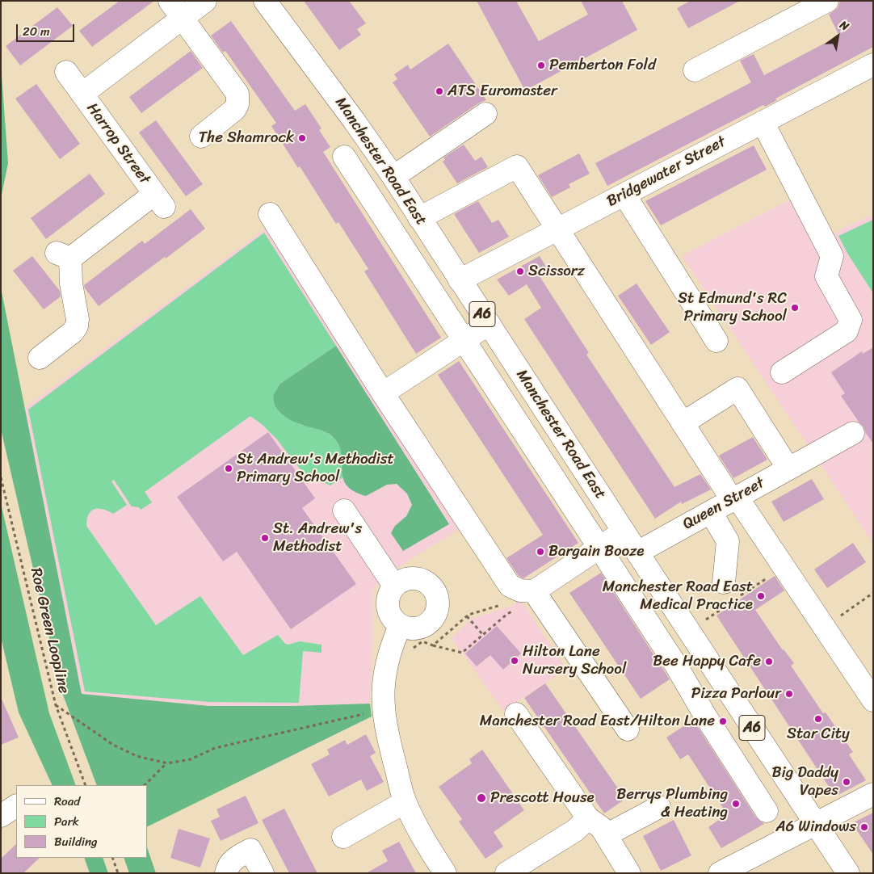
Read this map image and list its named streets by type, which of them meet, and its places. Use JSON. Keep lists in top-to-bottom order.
{
  "streets": {
    "street": [
      "Harrop Street",
      "Manchester Road East",
      "Bridgewater Street",
      "A6",
      "Queen Street"
    ],
    "path": ["Roe Green Loopline"]
  },
  "crossings": [
    ["Manchester Road East", "Bridgewater Street"],
    ["Manchester Road East", "Queen Street"]
  ],
  "places": [
    "Pemberton Fold",
    "ATS Euromaster",
    "The Shamrock",
    "Scissorz",
    "St Edmund's RC Primary School",
    "St Andrew's Methodist Primary School",
    "St. Andrew's Methodist",
    "Bargain Booze",
    "Manchester Road East Medical Practice",
    "Hilton Lane Nursery School",
    "Bee Happy Cafe",
    "Pizza Parlour",
    "Star City",
    "Manchester Road East/Hilton Lane",
    "Big Daddy Vapes",
    "Prescott House",
    "Berrys Plumbing & Heating",
    "A6 Windows"
  ],
  "legend": ["Road", "Park", "Building"],
  "scale_bar": "20 m",
  "north": "top right"
}
